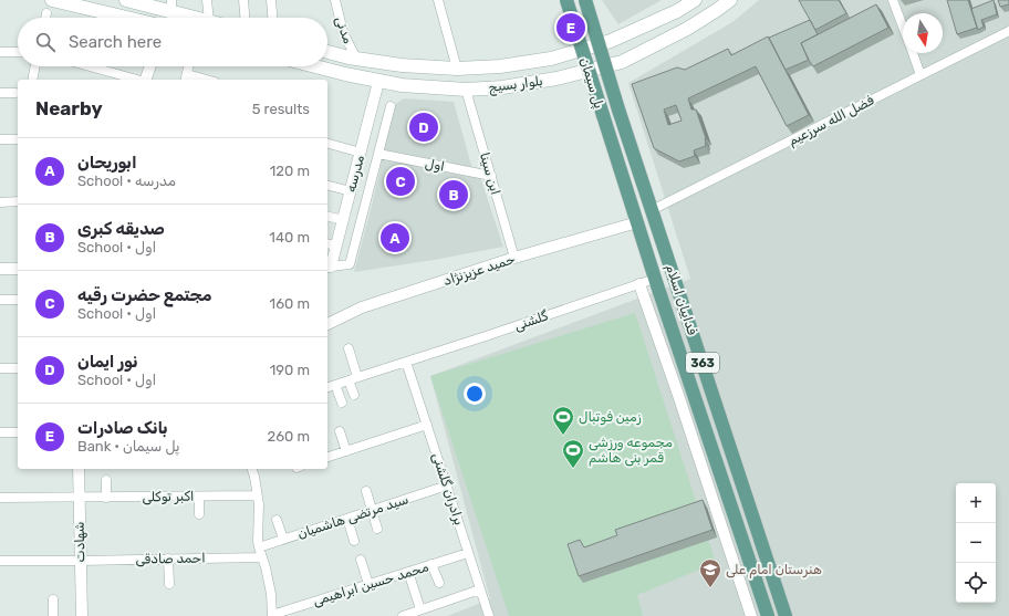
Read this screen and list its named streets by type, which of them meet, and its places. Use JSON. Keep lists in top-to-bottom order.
{
  "streets": {
    "main road": [
      "پل سیمان",
      "بلوار بسیج",
      "فداییان اسلام",
      "363"
    ],
    "street": [
      "مدنی",
      "فضل الله سرزعیم",
      "اول",
      "مدرسه",
      "ابن سینا",
      "حمید عزیزنژاد",
      "گلشنی",
      "برادران گلشنی",
      "اکبر توکلی",
      "سید مرتضی هاشمیان",
      "شهادت",
      "احمد صادقی",
      "محمد حسین ابراهیمی"
    ]
  },
  "crossings": [
    ["مدنی", "بلوار بسیج"],
    ["پل سیمان", "فداییان اسلام"],
    ["بلوار بسیج", "مدرسه"],
    ["بلوار بسیج", "ابن سینا"],
    ["فضل الله سرزعیم", "فداییان اسلام"],
    ["اول", "ابن سینا"],
    ["ابن سینا", "حمید عزیزنژاد"],
    ["حمید عزیزنژاد", "فداییان اسلام"],
    ["فداییان اسلام", "گلشنی"],
    ["گلشنی", "برادران گلشنی"],
    ["برادران گلشنی", "سید مرتضی هاشمیان"],
    ["برادران گلشنی", "محمد حسین ابراهیمی"],
    ["اکبر توکلی", "شهادت"],
    ["شهادت", "احمد صادقی"]
  ],
  "places": {
    "sports": ["زمین فوتبال", "مجموعه ورزشی قمر بنی هاشم"],
    "school or university": ["هنرستان امام علی"]
  },
  "north": "bottom",
  "page": {
    "pins": [
      "E",
      "D",
      "C",
      "B",
      "A"
    ],
    "search": "Search here",
    "heading": ["Nearby", "5 results"],
    "list": [
      {
        "mark": "A",
        "name": "ابوریحان",
        "note": "School · مدرسه",
        "value": "120 m"
      },
      {
        "mark": "B",
        "name": "صدیقه کبری",
        "note": "School · اول",
        "value": "140 m"
      },
      {
        "mark": "C",
        "name": "مجتمع حضرت رقیه",
        "note": "School · اول",
        "value": "160 m"
      },
      {
        "mark": "D",
        "name": "نور ایمان",
        "note": "School · اول",
        "value": "190 m"
      },
      {
        "mark": "E",
        "name": "بانک صادرات",
        "note": "Bank · پل سیمان",
        "value": "260 m"
      }
    ],
    "map_buttons": ["+", "−"]
  }
}
